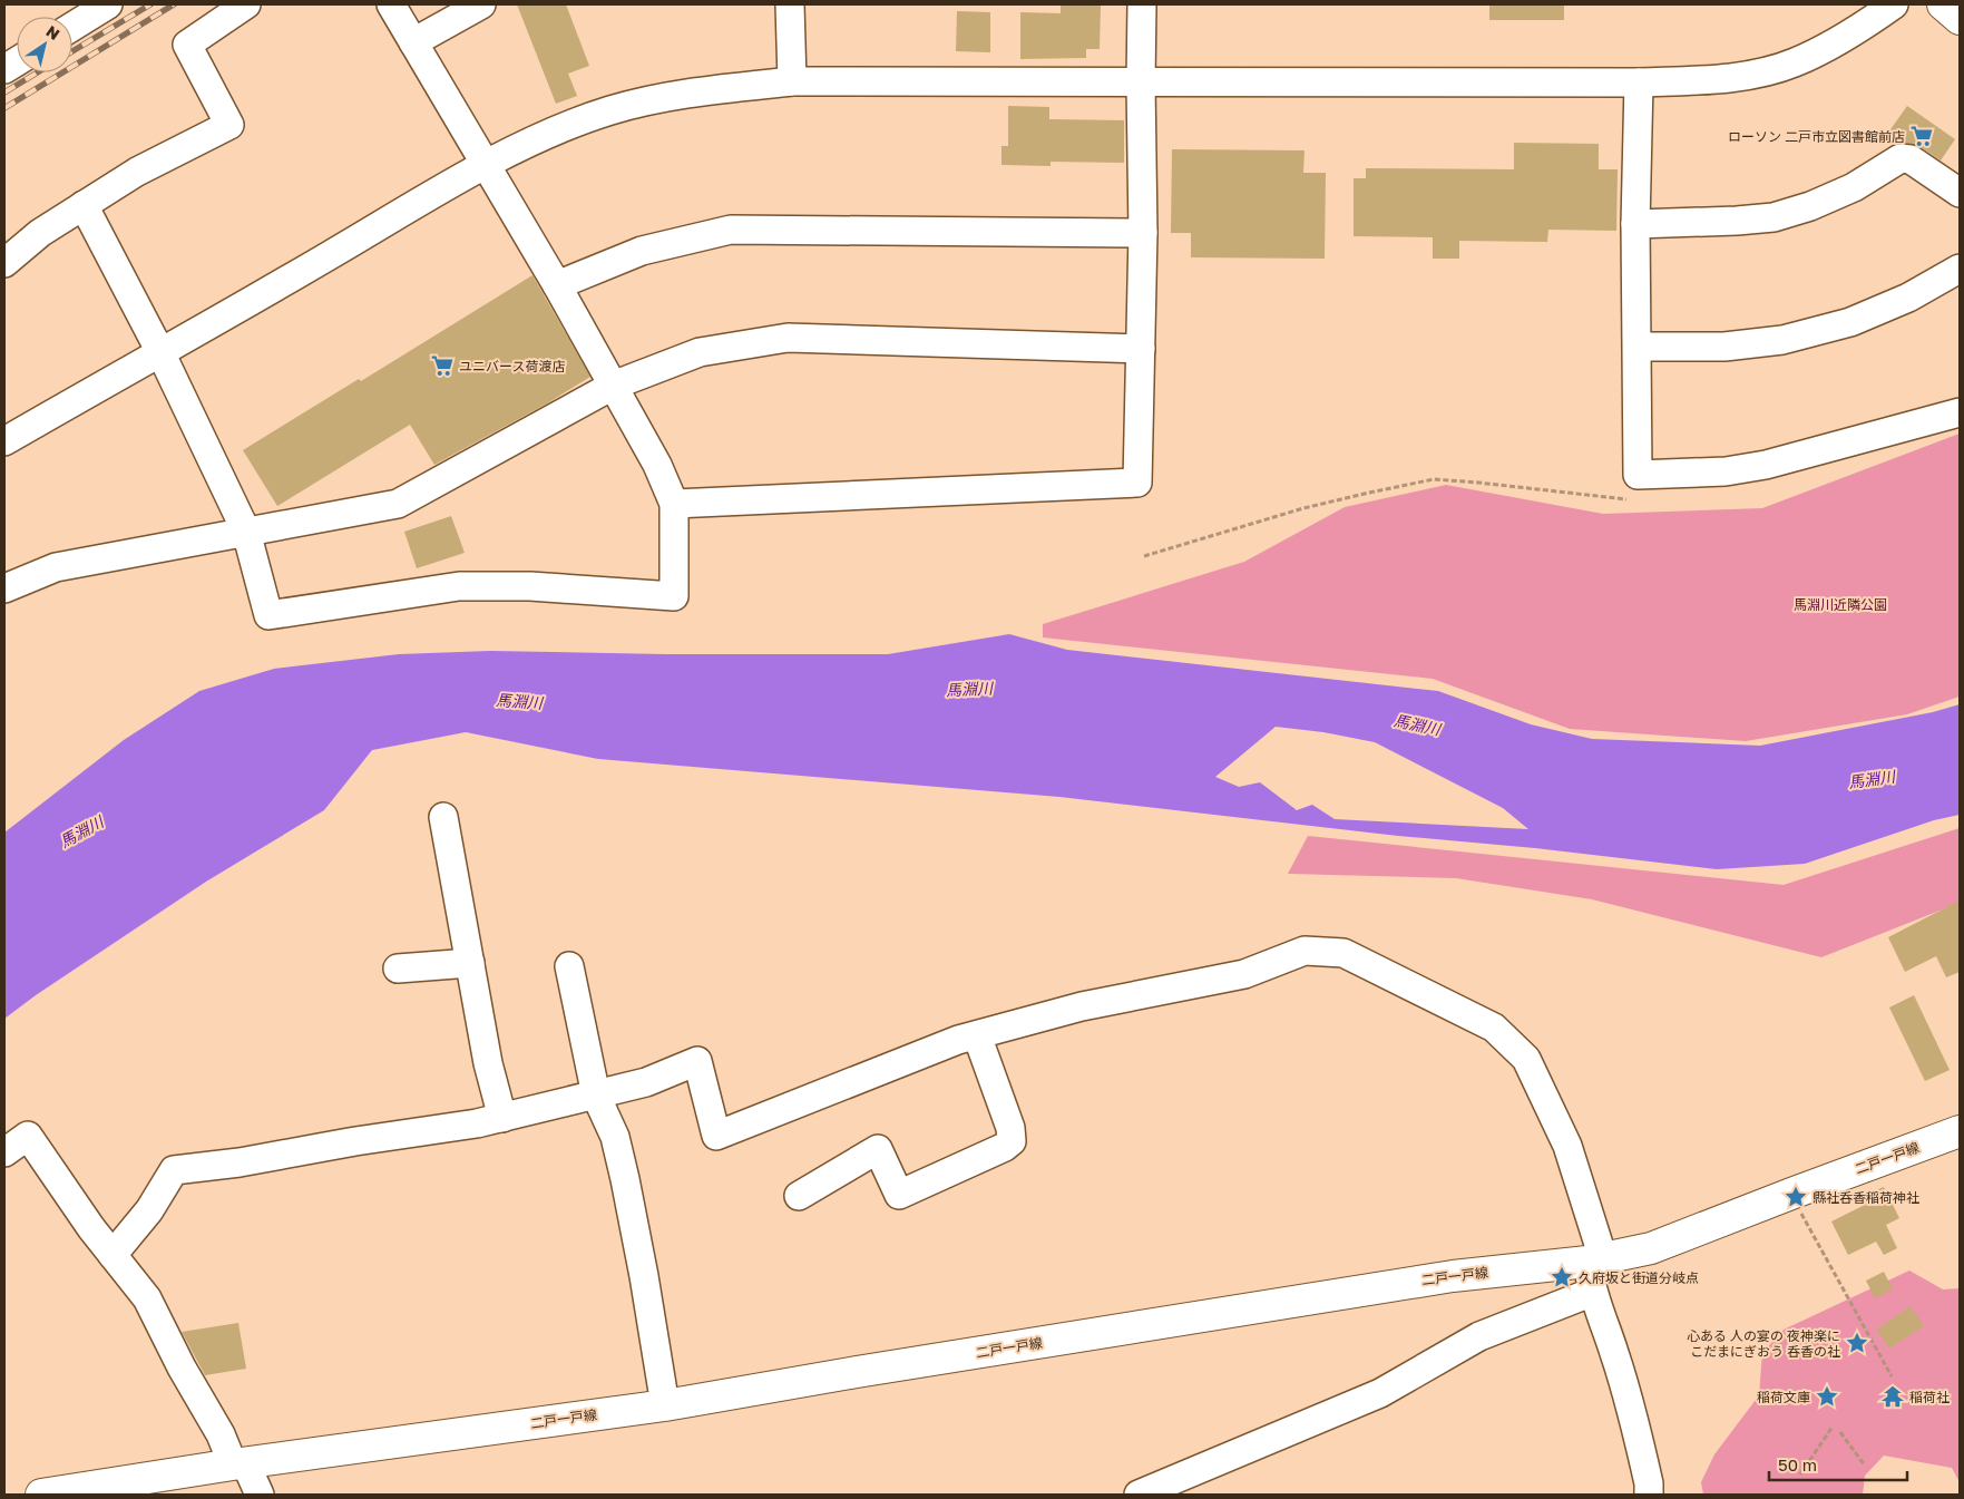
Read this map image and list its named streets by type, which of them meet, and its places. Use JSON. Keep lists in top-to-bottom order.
{
  "streets": {
    "main road": ["二戸一戸線"]
  },
  "water": ["馬淵川"],
  "parks": ["馬淵川近隣公園"],
  "places": {
    "supermarket": ["ローソン 二戸市立図書館前店", "ユニバース荷渡店"],
    "place": [
      "縣社呑香稲荷神社",
      "久府坂と街道分岐点",
      "心ある 人の宴の 夜神楽に こだまにぎおう 呑香の社",
      "稲荷文庫"
    ],
    "temple": ["稲荷社"]
  },
  "scale_bar": "50 m",
  "north": "top right"
}
